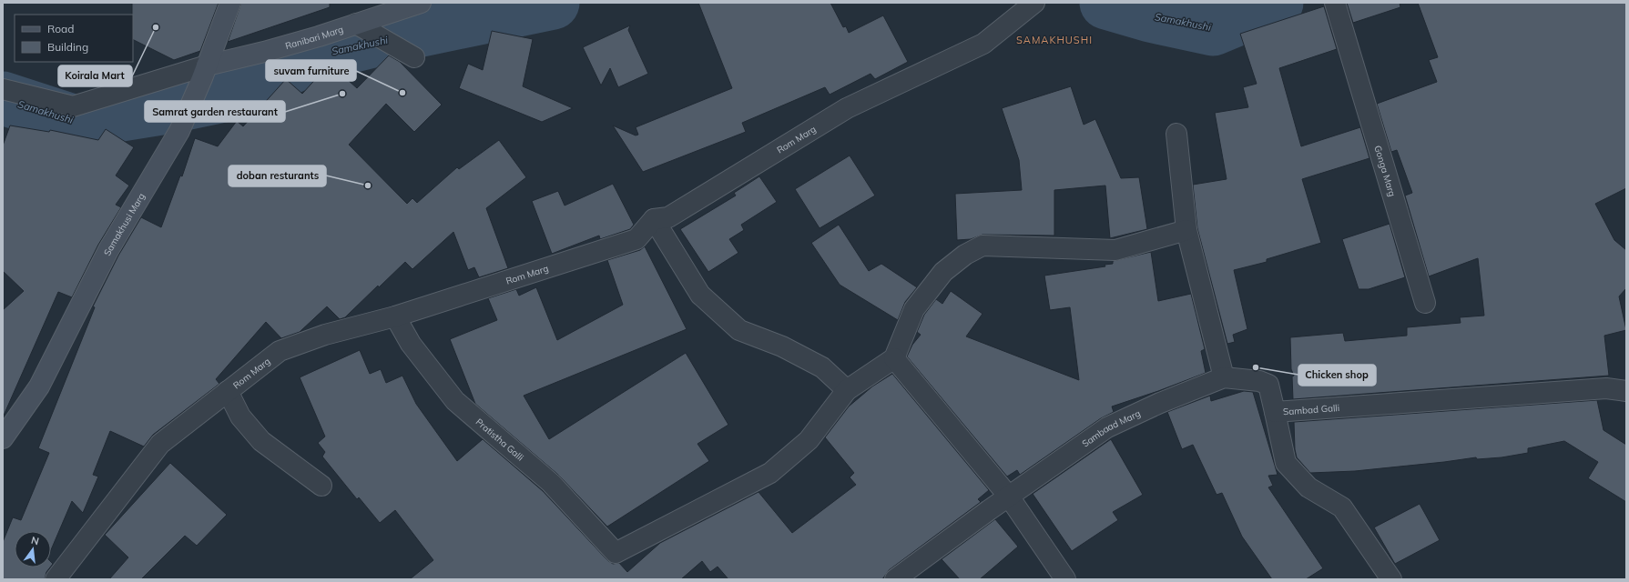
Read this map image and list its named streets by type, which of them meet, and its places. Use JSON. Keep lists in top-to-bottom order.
{
  "streets": {
    "main road": ["Ranibari Marg", "Samakhusi Marg"],
    "street": [
      "Rom Marg",
      "Gonga Marg",
      "Sambad Galli",
      "Sambaad Marg",
      "Pratistha Galli"
    ]
  },
  "crossings": [
    ["Ranibari Marg", "Samakhusi Marg"],
    ["Rom Marg", "Pratistha Galli"],
    ["Sambad Galli", "Sambaad Marg"]
  ],
  "districts": ["SAMAKHUSHI"],
  "water": ["Samakhushi"],
  "places": [
    "Koirala Mart",
    "suvam furniture",
    "Samrat garden restaurant",
    "doban resturants",
    "Chicken shop"
  ],
  "legend": ["Road", "Building"],
  "north": "top"
}
